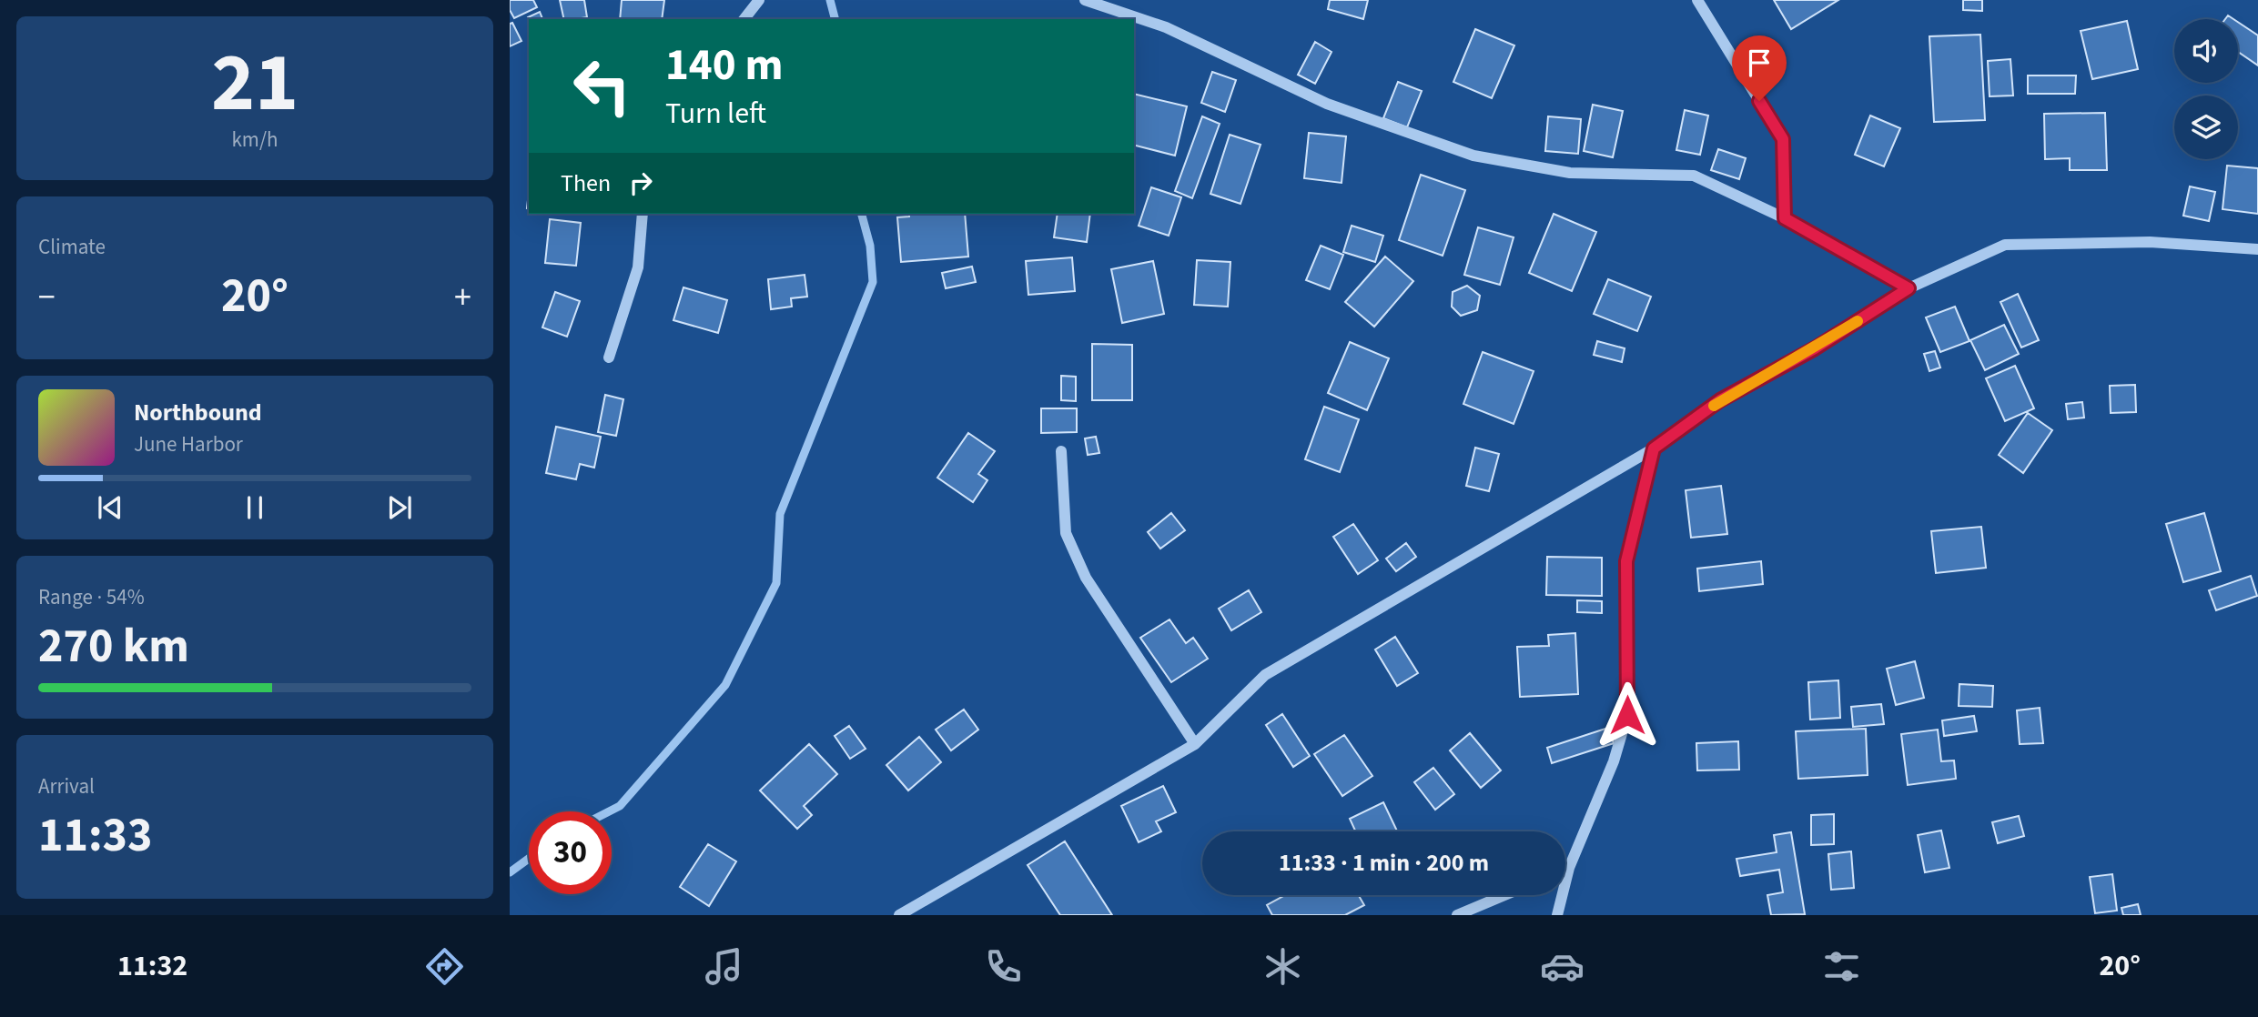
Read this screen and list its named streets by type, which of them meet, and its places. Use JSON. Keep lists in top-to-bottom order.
{
  "page": {
    "tile": [
      ["21", "km/h"],
      "Climate",
      ["Range · 54%", "270 km"],
      ["Arrival", "11:33"]
    ],
    "turn": ["140 m", "Turn left"],
    "then": "Then",
    "heat": ["−", "20°", "+"],
    "song": ["Northbound", "June Harbor"],
    "limit": "30",
    "trip": "11:33 · 1 min · 200 m",
    "tabs": ["11:32", "20°"]
  }
}
